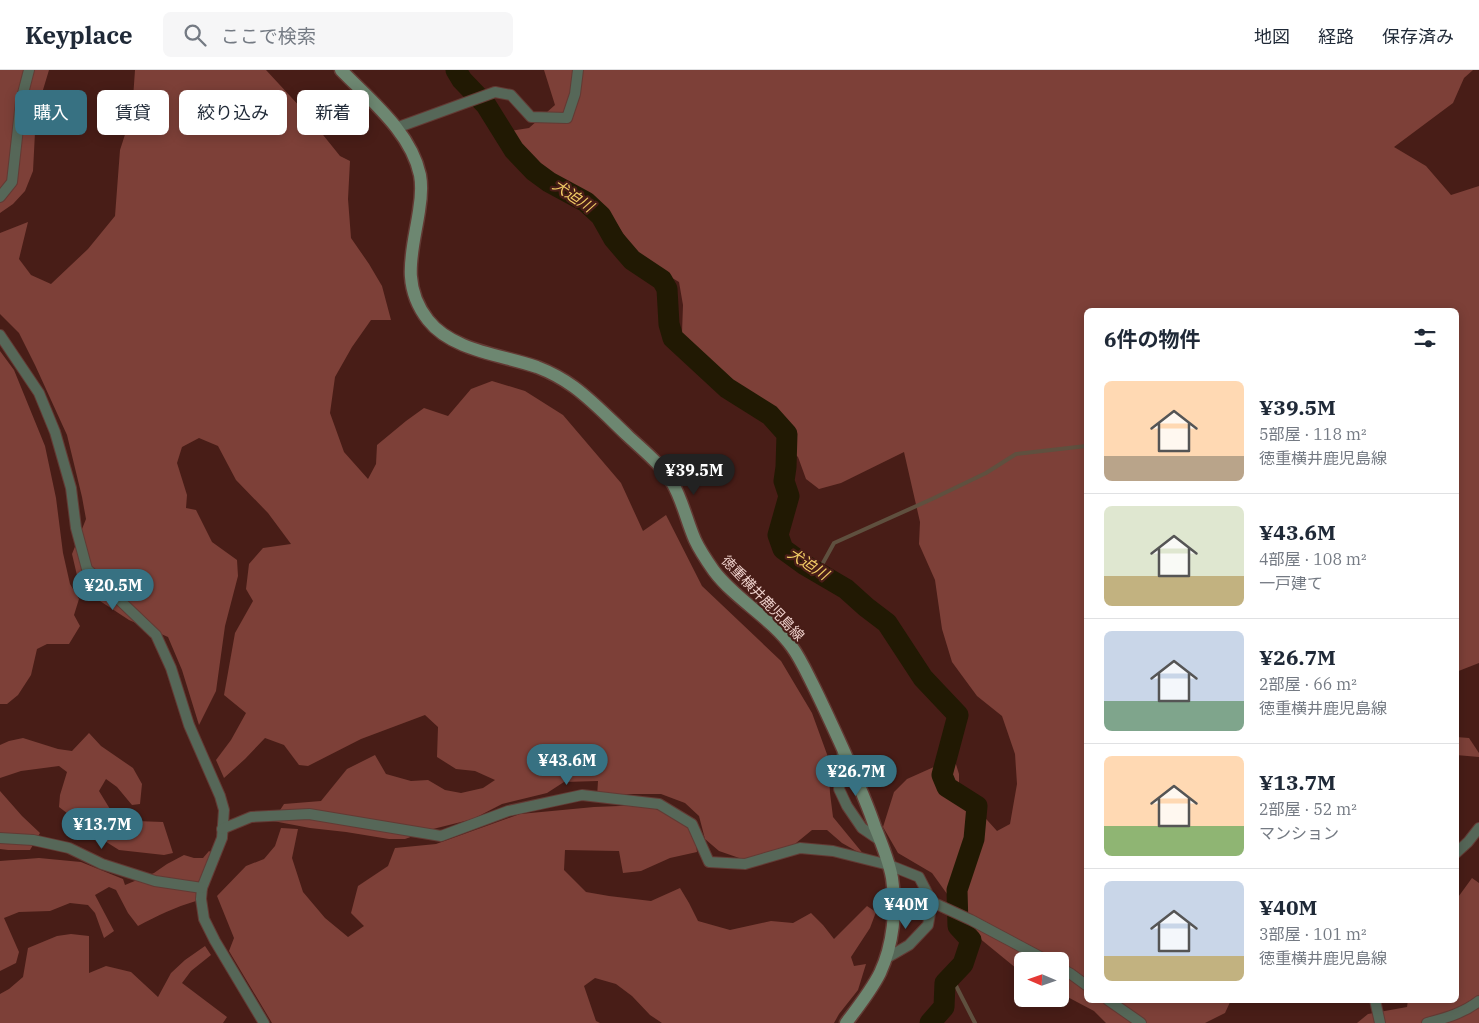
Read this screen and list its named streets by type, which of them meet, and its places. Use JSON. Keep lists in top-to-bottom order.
{
  "streets": {
    "main road": ["徳重横井鹿児島線"]
  },
  "water": ["犬迫川"],
  "north": "left",
  "page": {
    "header": "Keyplace",
    "search": "ここで検索",
    "nav": ["地図", "経路", "保存済み"],
    "chip": [
      "購入",
      "賃貸",
      "絞り込み",
      "新着"
    ],
    "heading": "6件の物件",
    "list": [
      {
        "name": "¥39.5M",
        "note": "5部屋 · 118 m² · 徳重横井鹿児島線"
      },
      {
        "name": "¥43.6M",
        "note": "4部屋 · 108 m² · 一戸建て"
      },
      {
        "name": "¥26.7M",
        "note": "2部屋 · 66 m² · 徳重横井鹿児島線"
      },
      {
        "name": "¥13.7M",
        "note": "2部屋 · 52 m² · マンション"
      },
      {
        "name": "¥40M",
        "note": "3部屋 · 101 m² · 徳重横井鹿児島線"
      }
    ],
    "price": [
      "¥39.5M",
      "¥20.5M",
      "¥43.6M",
      "¥26.7M",
      "¥13.7M",
      "¥40M"
    ]
  }
}
